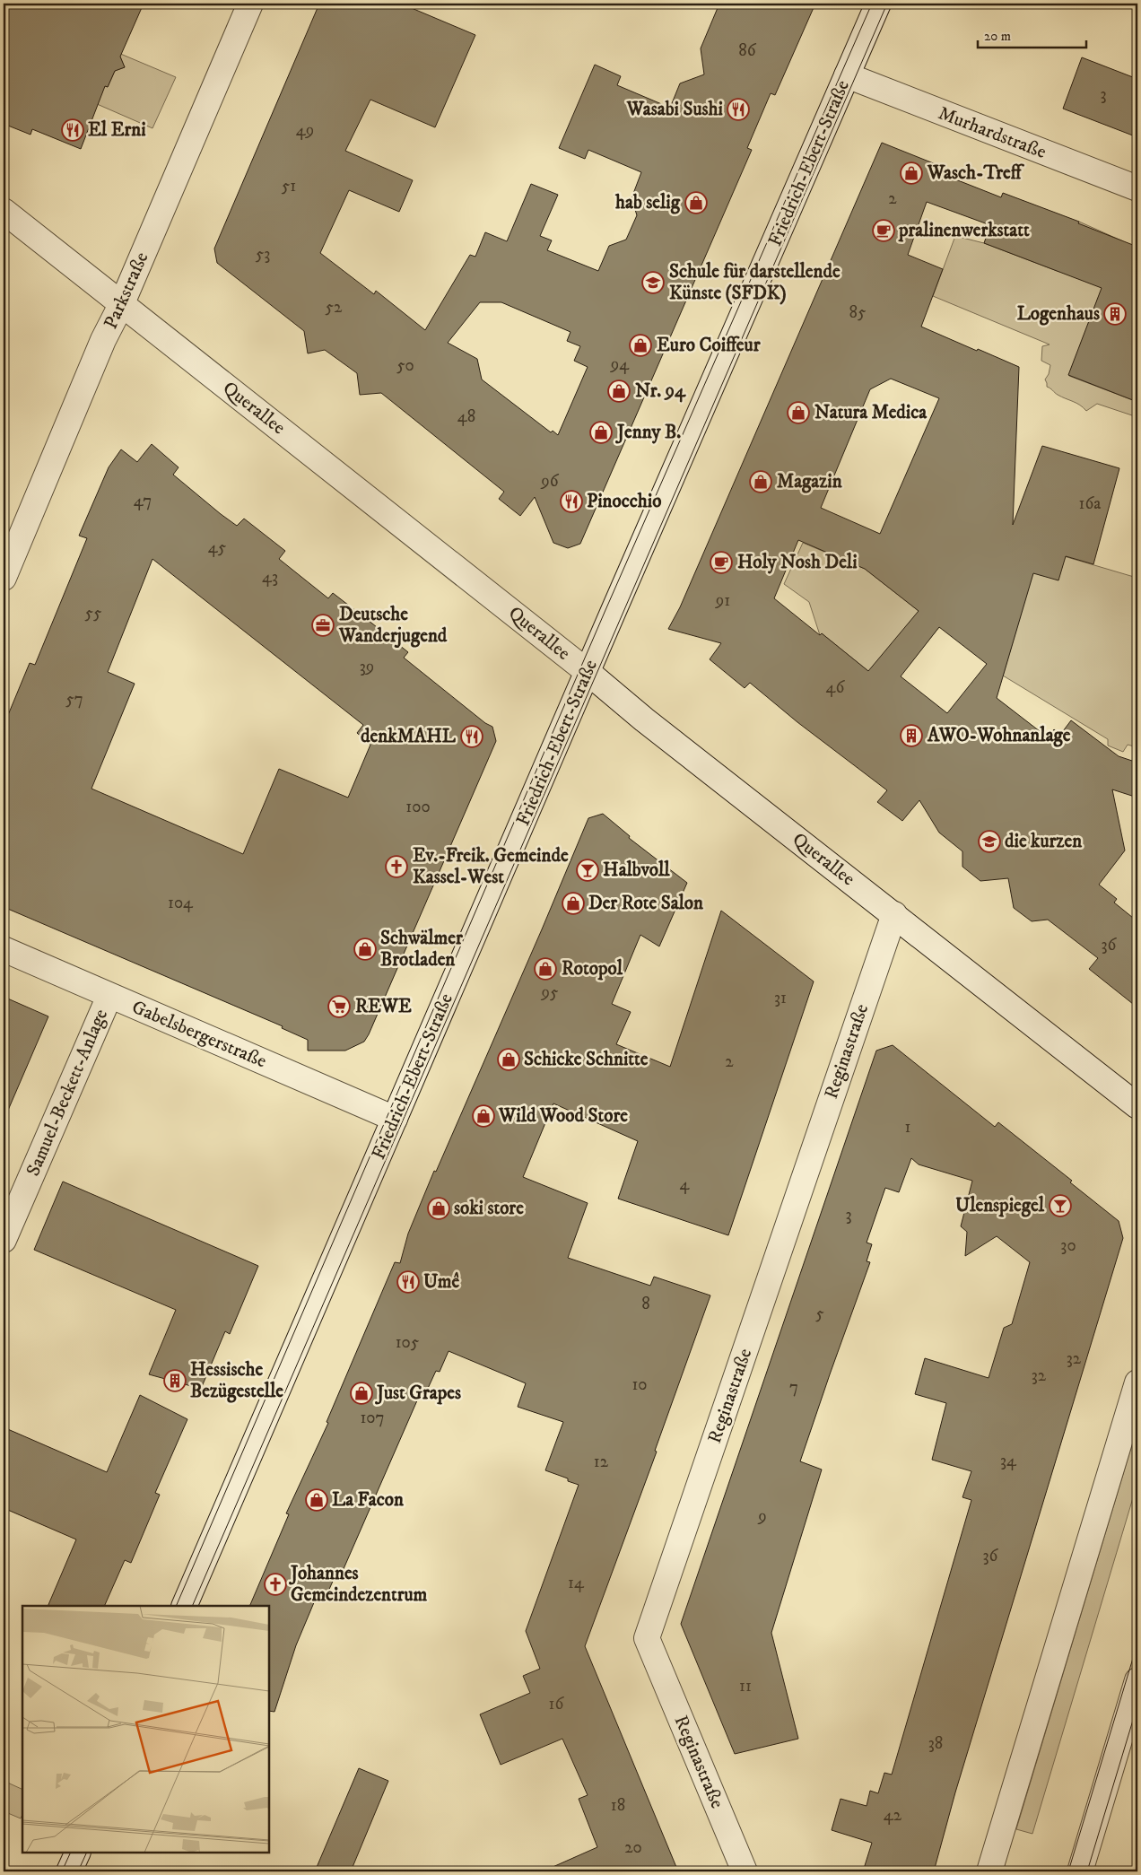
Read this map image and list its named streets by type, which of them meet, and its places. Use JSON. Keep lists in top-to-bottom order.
{
  "streets": {
    "street": [
      "Murhardstraße",
      "Friedrich-Ebert-Straße",
      "Parkstraße",
      "Querallee",
      "Gabelsbergerstraße",
      "Reginastraße",
      "Samuel-Beckett-Anlage"
    ]
  },
  "crossings": [
    ["Murhardstraße", "Friedrich-Ebert-Straße"],
    ["Friedrich-Ebert-Straße", "Querallee"],
    ["Friedrich-Ebert-Straße", "Gabelsbergerstraße"],
    ["Parkstraße", "Querallee"],
    ["Querallee", "Reginastraße"],
    ["Gabelsbergerstraße", "Samuel-Beckett-Anlage"]
  ],
  "places": {
    "restaurant": [
      "Wasabi Sushi",
      "El Erni",
      "Pinocchio",
      "denkMAHL",
      "Umê"
    ],
    "shop": [
      "Wasch-Treff",
      "hab selig",
      "Euro Coiffeur",
      "Nr. 94",
      "Natura Medica",
      "Jenny B.",
      "Magazin",
      "Der Rote Salon",
      "Schwälmer Brotladen",
      "Rotopol",
      "Schicke Schnitte",
      "Wild Wood Store",
      "soki store",
      "Just Grapes",
      "La Facon"
    ],
    "cafe": ["pralinenwerkstatt", "Holy Nosh Deli"],
    "school or university": ["Schule für darstellende Künste (SFDK)", "die kurzen"],
    "building": ["Logenhaus", "AWO-Wohnanlage", "Hessische Bezügestelle"],
    "office": ["Deutsche Wanderjugend"],
    "church": ["Ev.-Freik. Gemeinde Kassel-West", "Johannes Gemeindezentrum"],
    "bar": ["Halbvoll", "Ulenspiegel"],
    "supermarket": ["REWE"]
  },
  "house_numbers": [
    "86",
    "3",
    "49",
    "51",
    "2",
    "53",
    "52",
    "85",
    "94",
    "50",
    "48",
    "96",
    "47",
    "16a",
    "45",
    "43",
    "91",
    "55",
    "39",
    "46",
    "57",
    "100",
    "104",
    "36",
    "95",
    "31",
    "2",
    "1",
    "4",
    "3",
    "30",
    "8",
    "5",
    "105",
    "32",
    "32",
    "10",
    "7",
    "107",
    "34",
    "12",
    "9",
    "36",
    "14",
    "11",
    "16",
    "38",
    "18",
    "42",
    "20"
  ],
  "scale_bar": "20 m"
}
